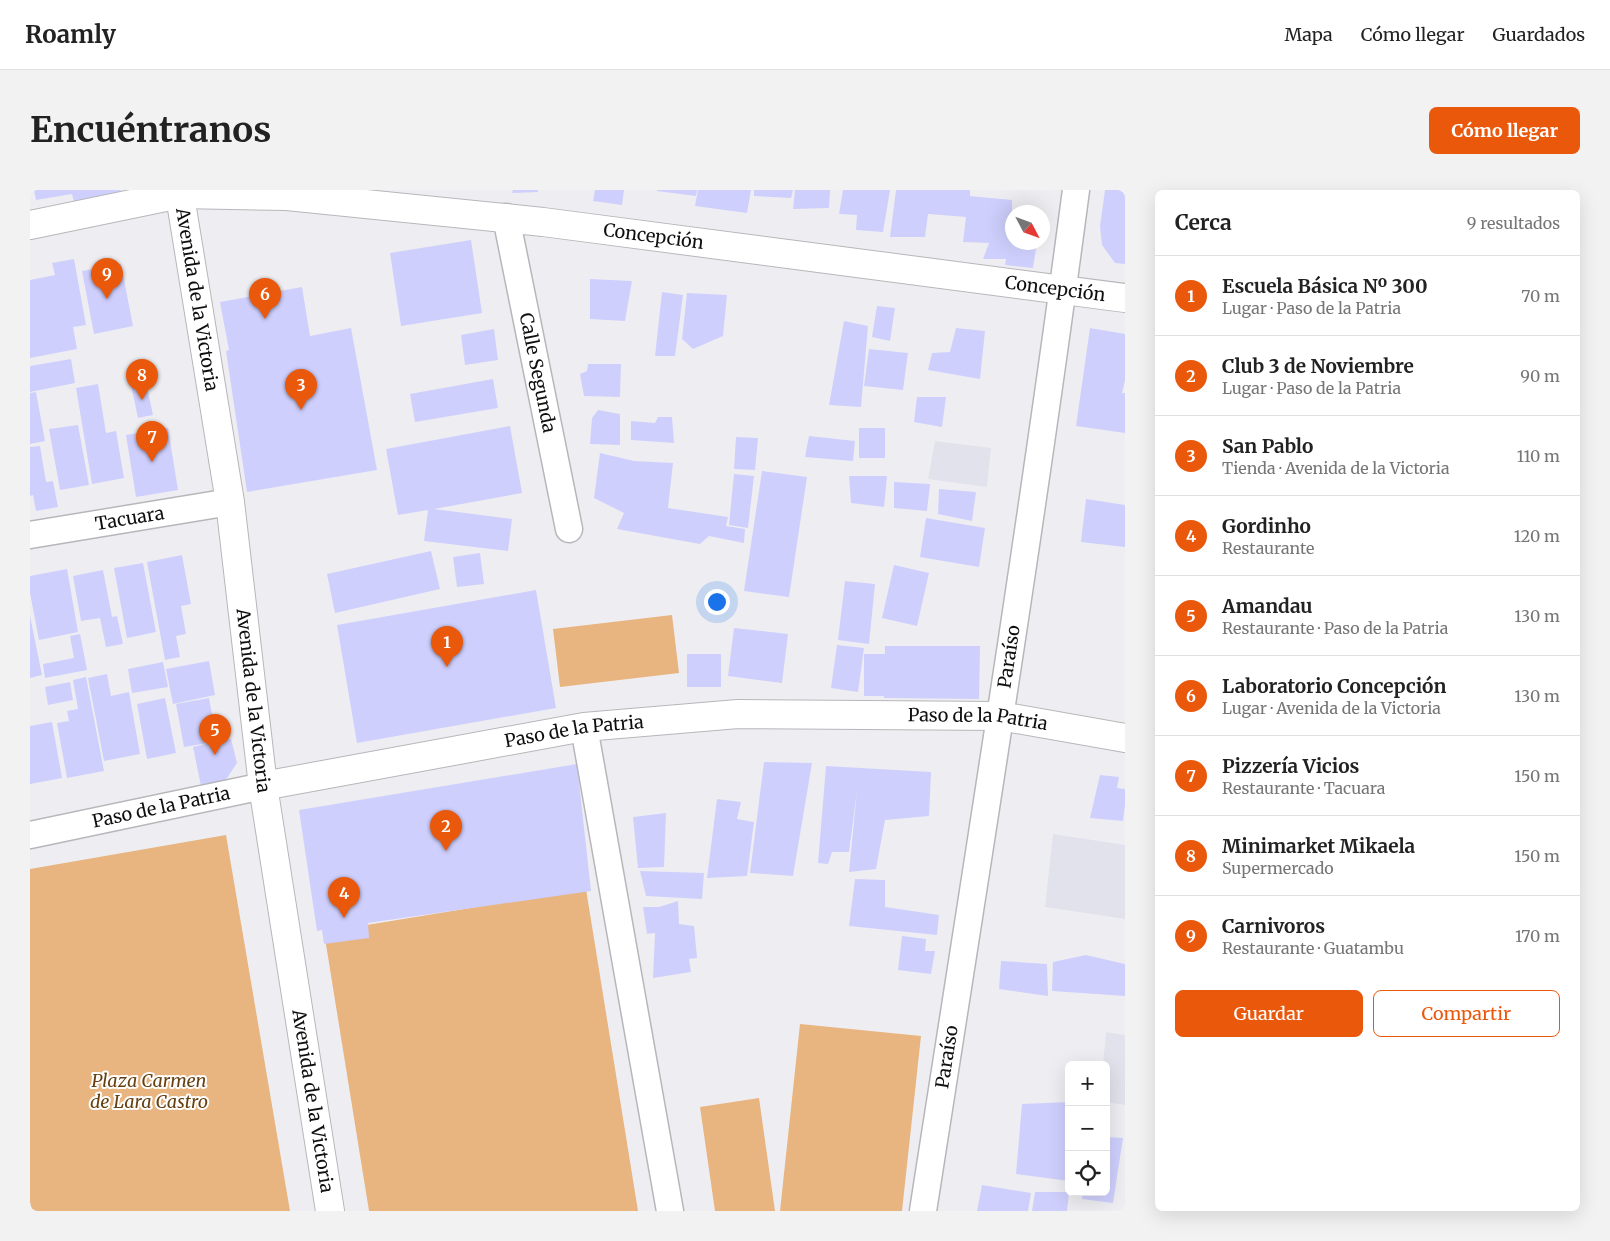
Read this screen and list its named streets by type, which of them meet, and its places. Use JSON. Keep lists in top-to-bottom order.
{
  "streets": {
    "street": [
      "Concepción",
      "Avenida de la Victoria",
      "Calle Segunda",
      "Tacuara",
      "Paraíso",
      "Paso de la Patria"
    ]
  },
  "crossings": [
    ["Concepción", "Avenida de la Victoria"],
    ["Concepción", "Calle Segunda"],
    ["Concepción", "Paraíso"],
    ["Avenida de la Victoria", "Tacuara"],
    ["Avenida de la Victoria", "Paso de la Patria"],
    ["Paraíso", "Paso de la Patria"]
  ],
  "parks": ["Plaza Carmen de Lara Castro"],
  "north": "bottom right",
  "page": {
    "header": "Roamly",
    "nav": ["Mapa", "Cómo llegar", "Guardados"],
    "buttons": [
      "Cómo llegar",
      ["Guardar", "Compartir"]
    ],
    "title": "Encuéntranos",
    "heading": ["Cerca", "9 resultados"],
    "list": [
      {
        "mark": "1",
        "name": "Escuela Básica Nº 300",
        "note": "Lugar · Paso de la Patria",
        "value": "70 m"
      },
      {
        "mark": "2",
        "name": "Club 3 de Noviembre",
        "note": "Lugar · Paso de la Patria",
        "value": "90 m"
      },
      {
        "mark": "3",
        "name": "San Pablo",
        "note": "Tienda · Avenida de la Victoria",
        "value": "110 m"
      },
      {
        "mark": "4",
        "name": "Gordinho",
        "note": "Restaurante",
        "value": "120 m"
      },
      {
        "mark": "5",
        "name": "Amandau",
        "note": "Restaurante · Paso de la Patria",
        "value": "130 m"
      },
      {
        "mark": "6",
        "name": "Laboratorio Concepción",
        "note": "Lugar · Avenida de la Victoria",
        "value": "130 m"
      },
      {
        "mark": "7",
        "name": "Pizzería Vicios",
        "note": "Restaurante · Tacuara",
        "value": "150 m"
      },
      {
        "mark": "8",
        "name": "Minimarket Mikaela",
        "note": "Supermercado",
        "value": "150 m"
      },
      {
        "mark": "9",
        "name": "Carnivoros",
        "note": "Restaurante · Guatambu",
        "value": "170 m"
      }
    ],
    "pins": [
      "9",
      "6",
      "8",
      "3",
      "7",
      "1",
      "5",
      "2",
      "4"
    ],
    "map_buttons": ["+", "−"]
  }
}
